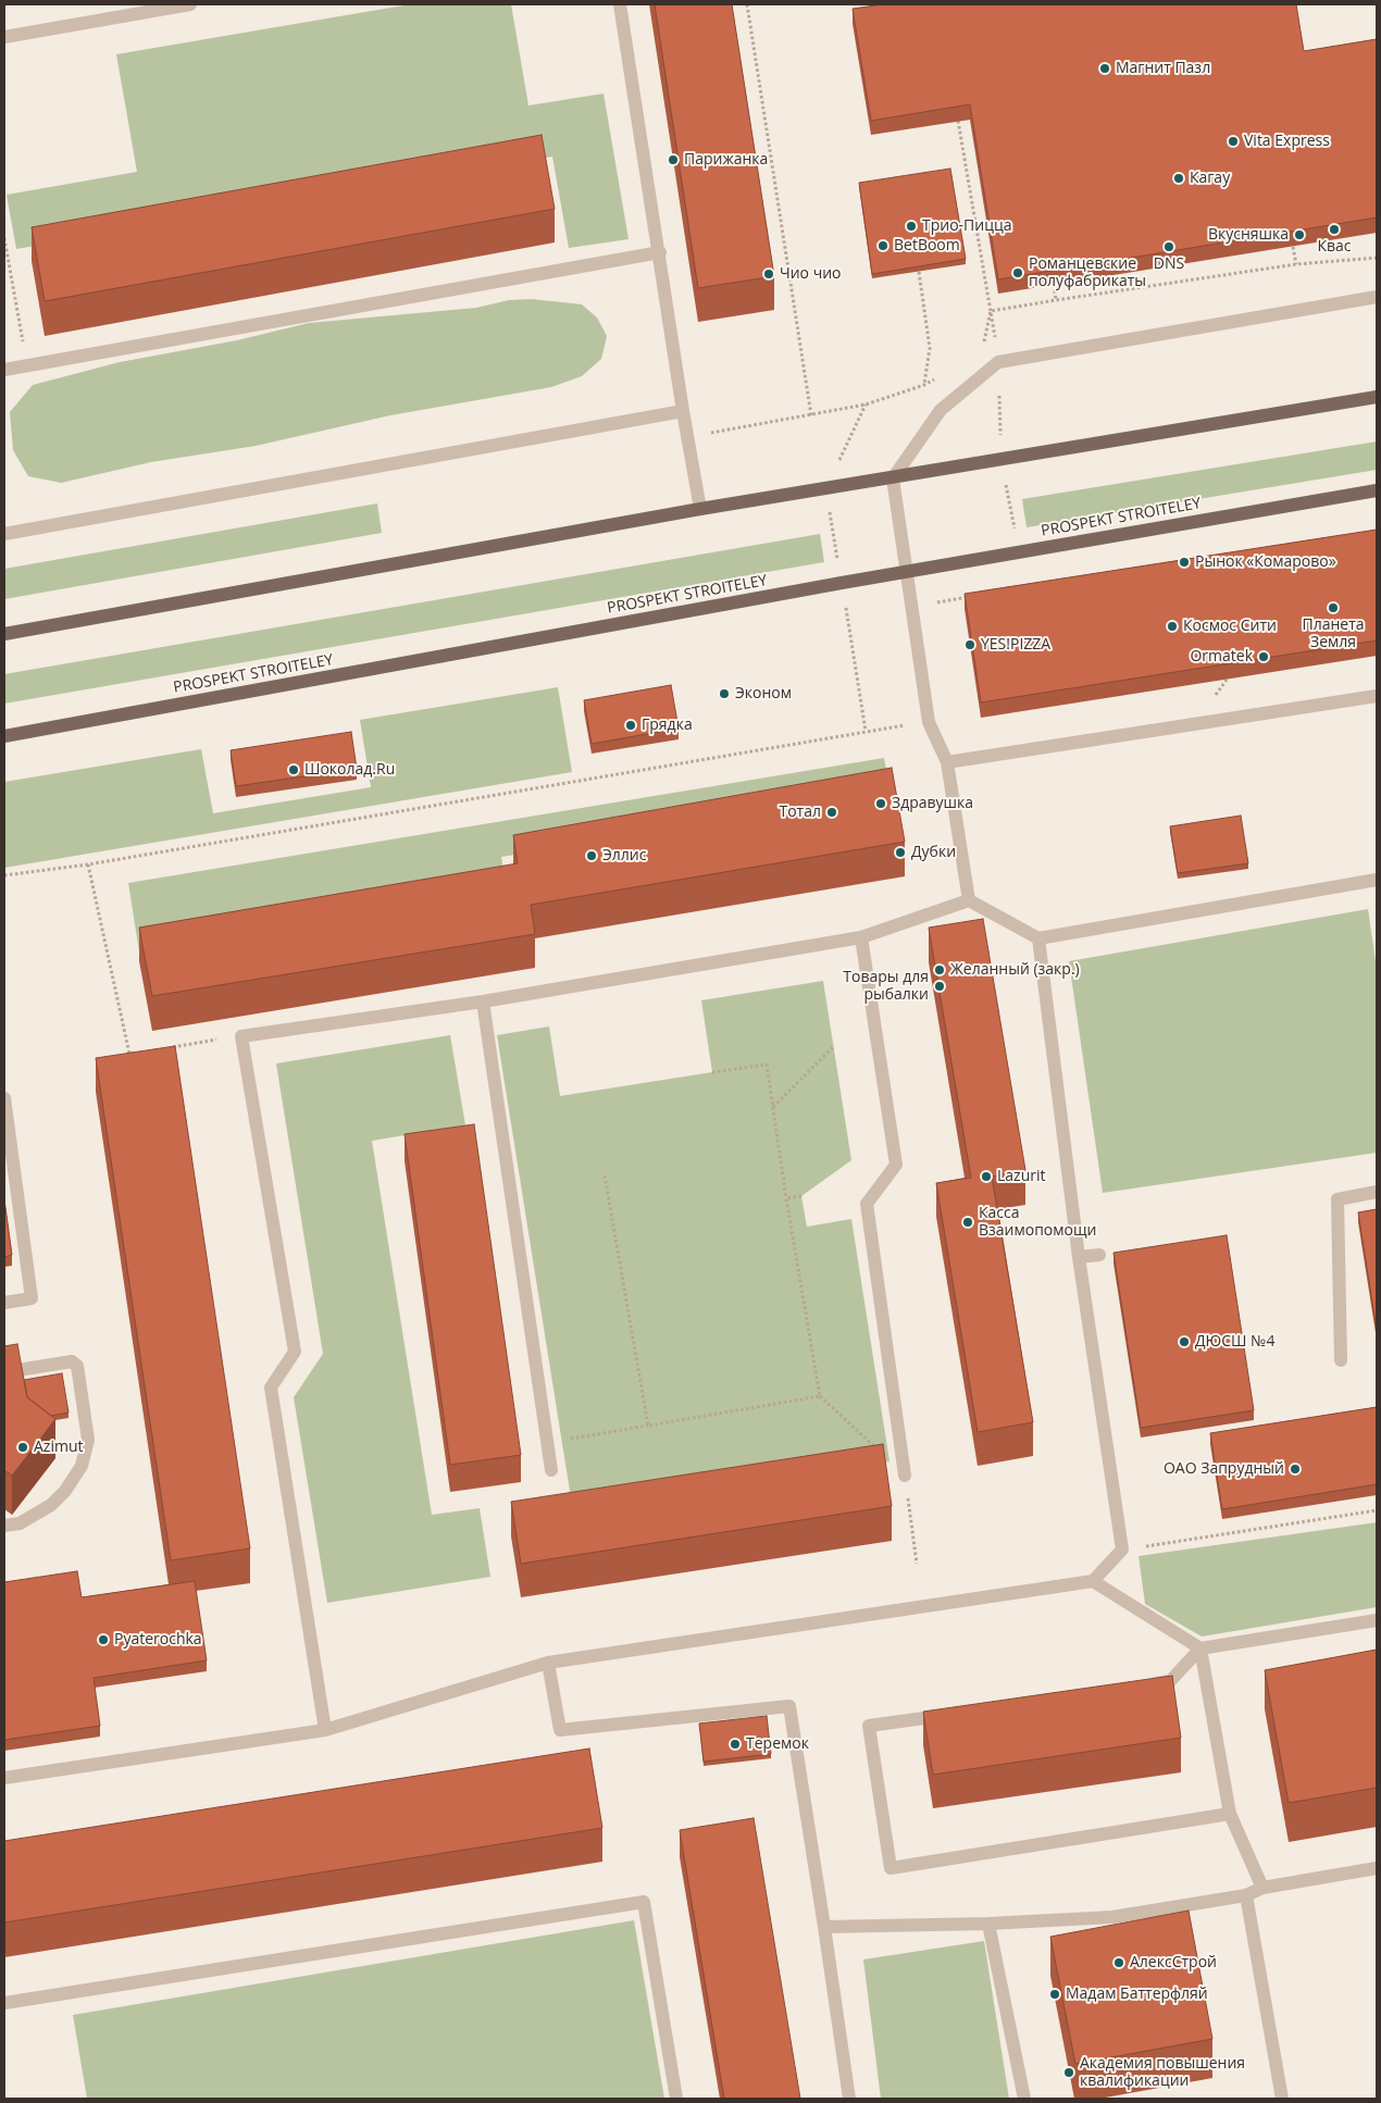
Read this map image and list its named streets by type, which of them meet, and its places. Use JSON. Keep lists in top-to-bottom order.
{
  "streets": {
    "main road": ["PROSPEKT STROITELEY"]
  },
  "places": [
    "Магнит Пазл",
    "Vita Express",
    "Парижанка",
    "Кагау",
    "Трио-Пицца",
    "Квас",
    "Вкусняшка",
    "BetBoom",
    "DNS",
    "Романцевские полуфабрикаты",
    "Чио чио",
    "Рынок «Комарово»",
    "Планета Земля",
    "Космос Сити",
    "YES!PIZZA",
    "Ormatek",
    "Эконом",
    "Грядка",
    "Шоколад.Ru",
    "Здравушка",
    "Тотал",
    "Дубки",
    "Эллис",
    "Желанный (закр.)",
    "Товары для рыбалки",
    "Lazurit",
    "Касса Взаимопомощи",
    "ДЮСШ №4",
    "Azimut",
    "ОАО Запрудный",
    "Pyaterochka",
    "Теремок",
    "АлексСтрой",
    "Мадам Баттерфляй",
    "Академия повышения квалификации"
  ]
}
